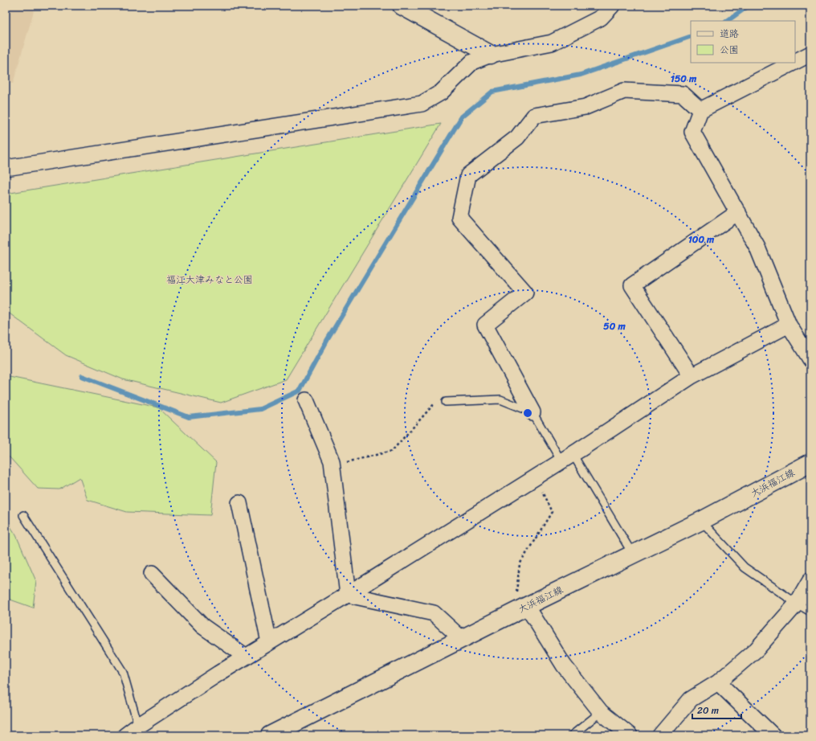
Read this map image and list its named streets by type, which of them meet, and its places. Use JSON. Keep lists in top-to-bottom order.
{
  "streets": {
    "main road": ["大浜福江線"]
  },
  "parks": ["福江大津みなと公園"],
  "legend": ["道路", "公園"],
  "scale_bar": "20 m",
  "rings": ["150 m", "100 m", "50 m"]
}
